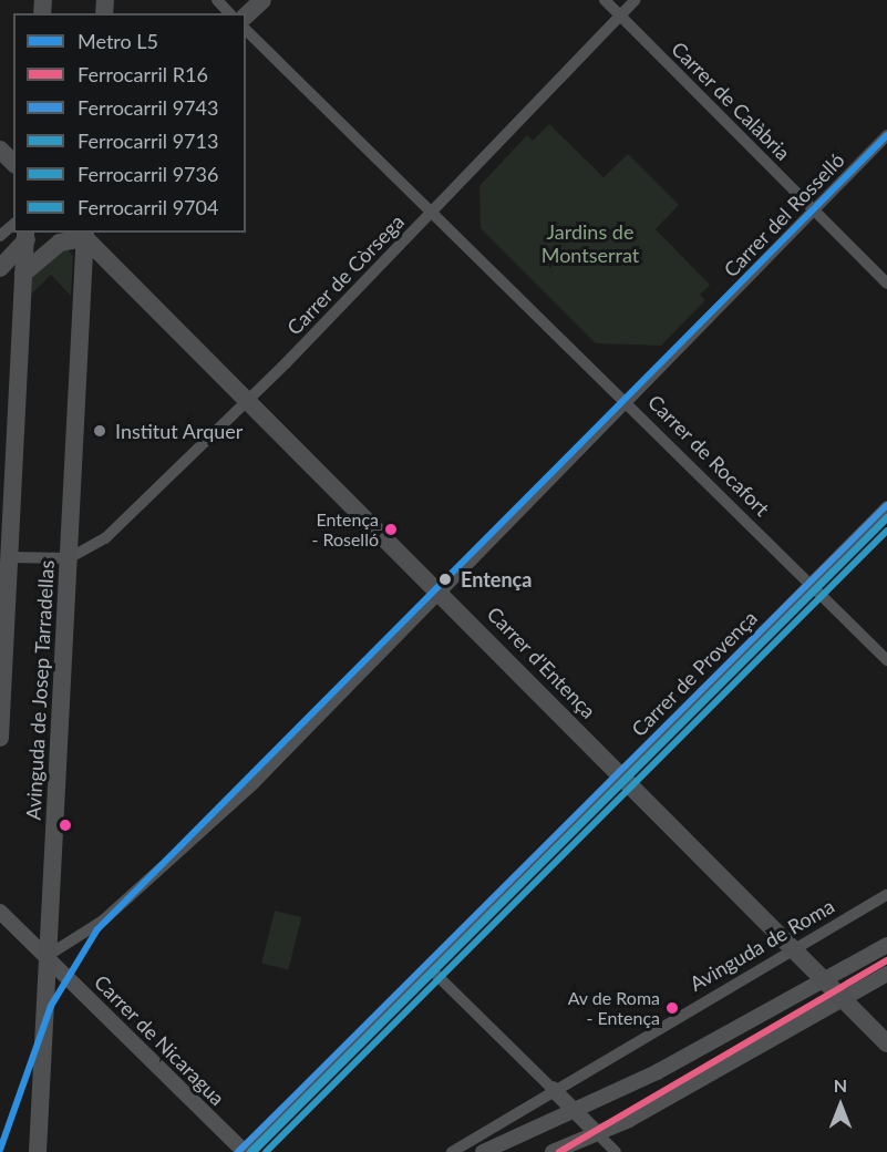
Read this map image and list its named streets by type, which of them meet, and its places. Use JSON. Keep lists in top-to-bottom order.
{
  "streets": {
    "main road": ["Carrer d'Entença", "Avinguda de Josep Tarradellas"],
    "street": [
      "Carrer de Calàbria",
      "Carrer del Rosselló",
      "Carrer de Còrsega",
      "Carrer de Rocafort",
      "Carrer de Provença",
      "Avinguda de Roma",
      "Carrer de Nicaragua"
    ]
  },
  "crossings": [
    ["Carrer de Calàbria", "Carrer del Rosselló"],
    ["Carrer de Calàbria", "Carrer de Còrsega"],
    ["Carrer del Rosselló", "Carrer de Rocafort"],
    ["Carrer del Rosselló", "Carrer d'Entença"],
    ["Carrer del Rosselló", "Avinguda de Josep Tarradellas"],
    ["Carrer del Rosselló", "Carrer de Nicaragua"],
    ["Carrer de Còrsega", "Carrer de Rocafort"],
    ["Carrer de Còrsega", "Carrer d'Entença"],
    ["Carrer de Còrsega", "Avinguda de Josep Tarradellas"],
    ["Carrer de Rocafort", "Carrer de Provença"],
    ["Carrer d'Entença", "Carrer de Provença"],
    ["Carrer d'Entença", "Avinguda de Josep Tarradellas"],
    ["Carrer d'Entença", "Avinguda de Roma"],
    ["Carrer de Provença", "Carrer de Nicaragua"],
    ["Avinguda de Josep Tarradellas", "Carrer de Nicaragua"]
  ],
  "parks": ["Jardins de Montserrat"],
  "places": [
    "Institut Arquer",
    "Entença - Roselló",
    "Entença",
    "Av de Roma - Entença"
  ],
  "lines": [
    "metro line L5",
    "rail line 9743",
    "rail line 9713",
    "rail line 9736",
    "rail line 9704",
    "rail line R16"
  ],
  "legend": [
    "Metro L5",
    "Ferrocarril R16",
    "Ferrocarril 9743",
    "Ferrocarril 9713",
    "Ferrocarril 9736",
    "Ferrocarril 9704"
  ],
  "north": "top"
}
